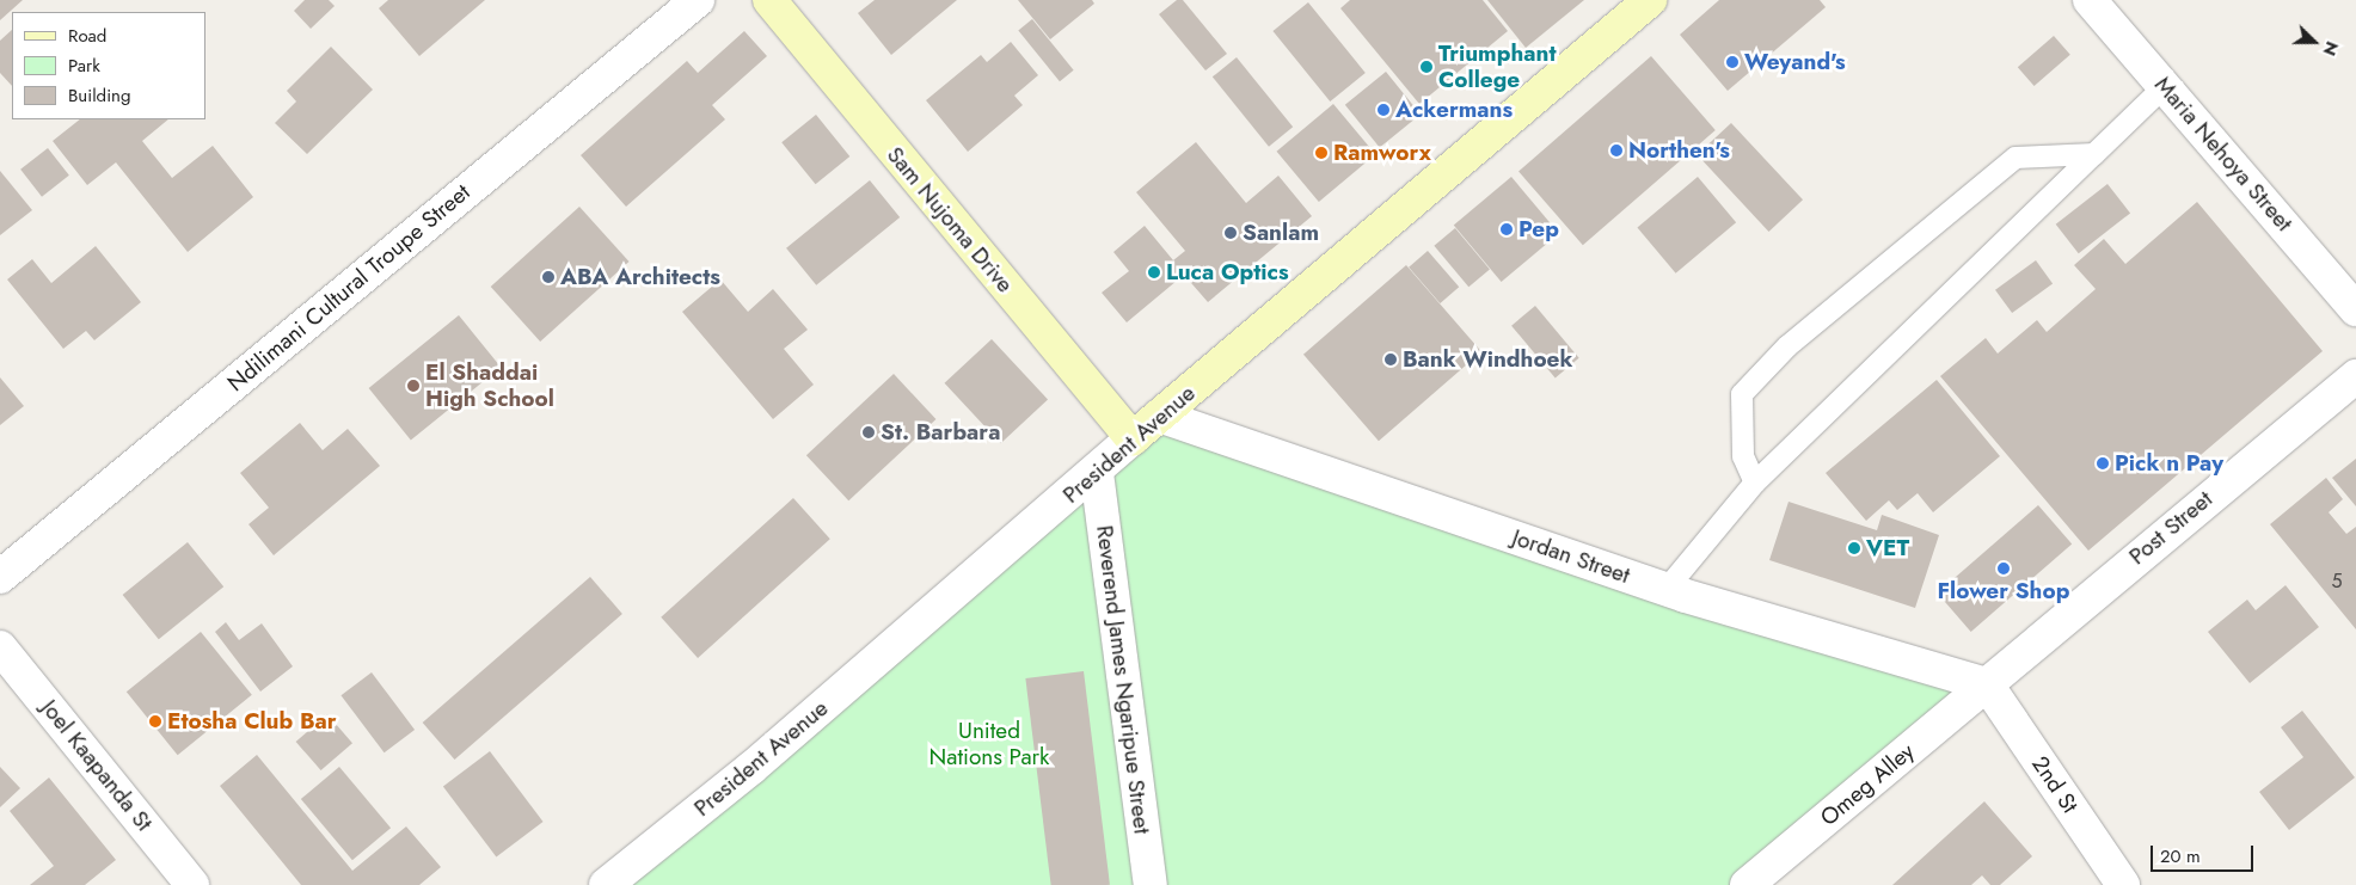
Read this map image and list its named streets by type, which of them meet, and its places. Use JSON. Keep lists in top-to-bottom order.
{
  "streets": {
    "street": [
      "Maria Nehoya Street",
      "Sam Nujoma Drive",
      "Ndilimani Cultural Troupe Street",
      "President Avenue",
      "Post Street",
      "Jordan Street",
      "Reverend James Ngaripue Street",
      "Joel Kaapanda St",
      "Omeg Alley",
      "2nd St"
    ]
  },
  "crossings": [
    ["Sam Nujoma Drive", "President Avenue"],
    ["President Avenue", "Jordan Street"],
    ["President Avenue", "Reverend James Ngaripue Street"],
    ["Post Street", "Jordan Street"],
    ["Post Street", "Omeg Alley"],
    ["Post Street", "2nd St"],
    ["Jordan Street", "Omeg Alley"],
    ["Jordan Street", "2nd St"],
    ["Omeg Alley", "2nd St"]
  ],
  "parks": ["United Nations Park"],
  "places": [
    "Weyand's",
    "Triumphant College",
    "Ackermans",
    "Northen's",
    "Ramworx",
    "Pep",
    "Sanlam",
    "Luca Optics",
    "ABA Architects",
    "Bank Windhoek",
    "El Shaddai High School",
    "St. Barbara",
    "Pick n Pay",
    "VET",
    "Flower Shop",
    "Etosha Club Bar"
  ],
  "house_numbers": ["5"],
  "legend": ["Road", "Park", "Building"],
  "scale_bar": "20 m",
  "north": "right"
}
